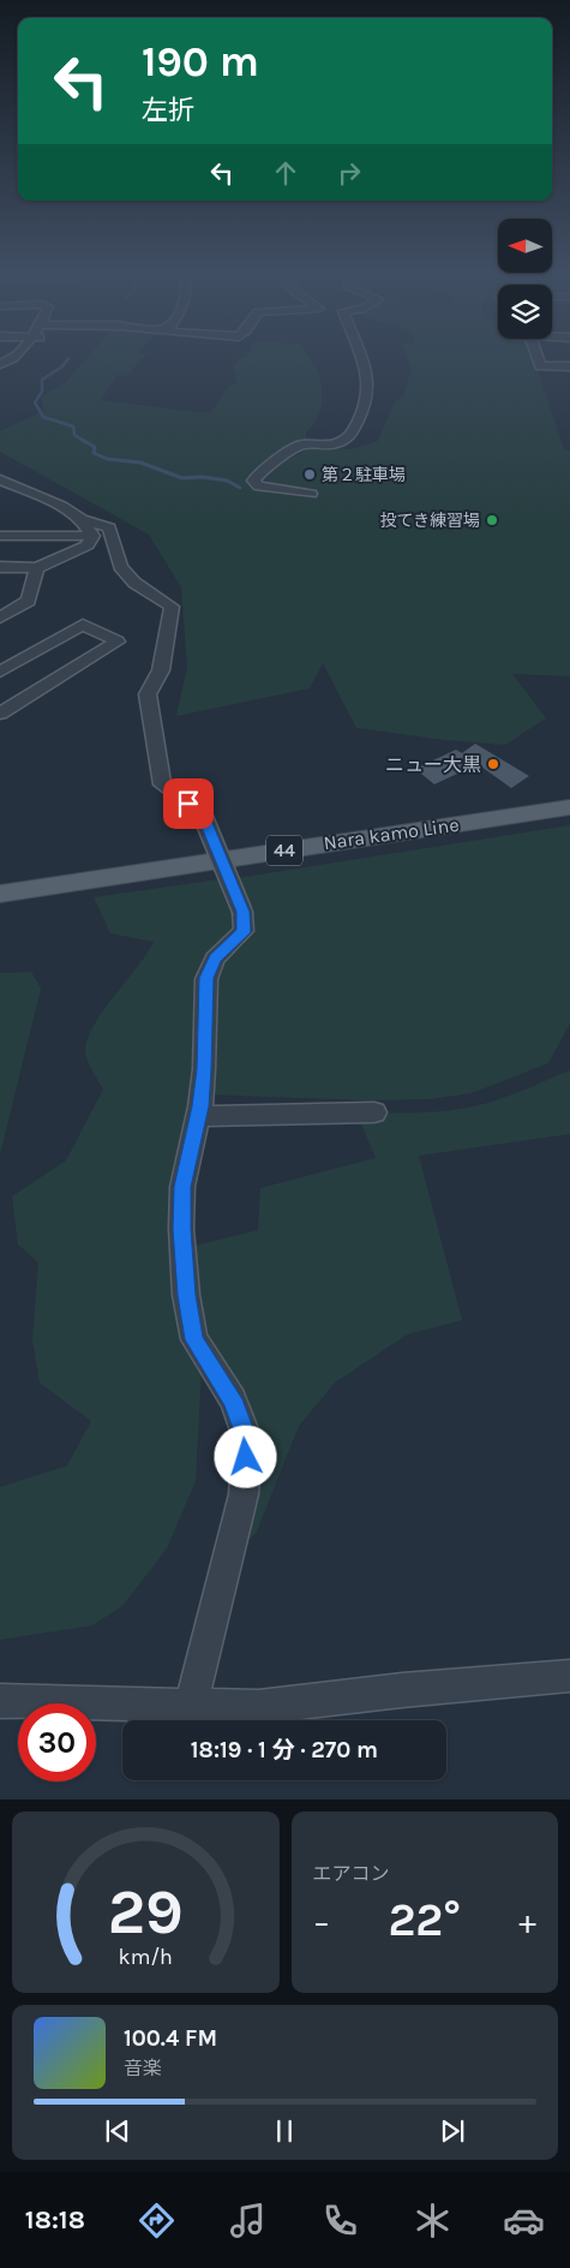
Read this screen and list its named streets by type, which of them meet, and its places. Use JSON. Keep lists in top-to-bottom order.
{
  "streets": {
    "main road": ["Nara kamo Line", "44"]
  },
  "places": ["第２駐車場", "投てき練習場", "ニュー大黒"],
  "north": "left",
  "page": {
    "turn": ["190 m", "左折"],
    "limit": "30",
    "trip": "18:19 · 1 分 · 270 m",
    "tile": "エアコン",
    "heat": ["−", "22°", "+"],
    "song": ["100.4 FM", "音楽"],
    "tabs": "18:18",
    "gauge": ["29", "km/h"]
  }
}
